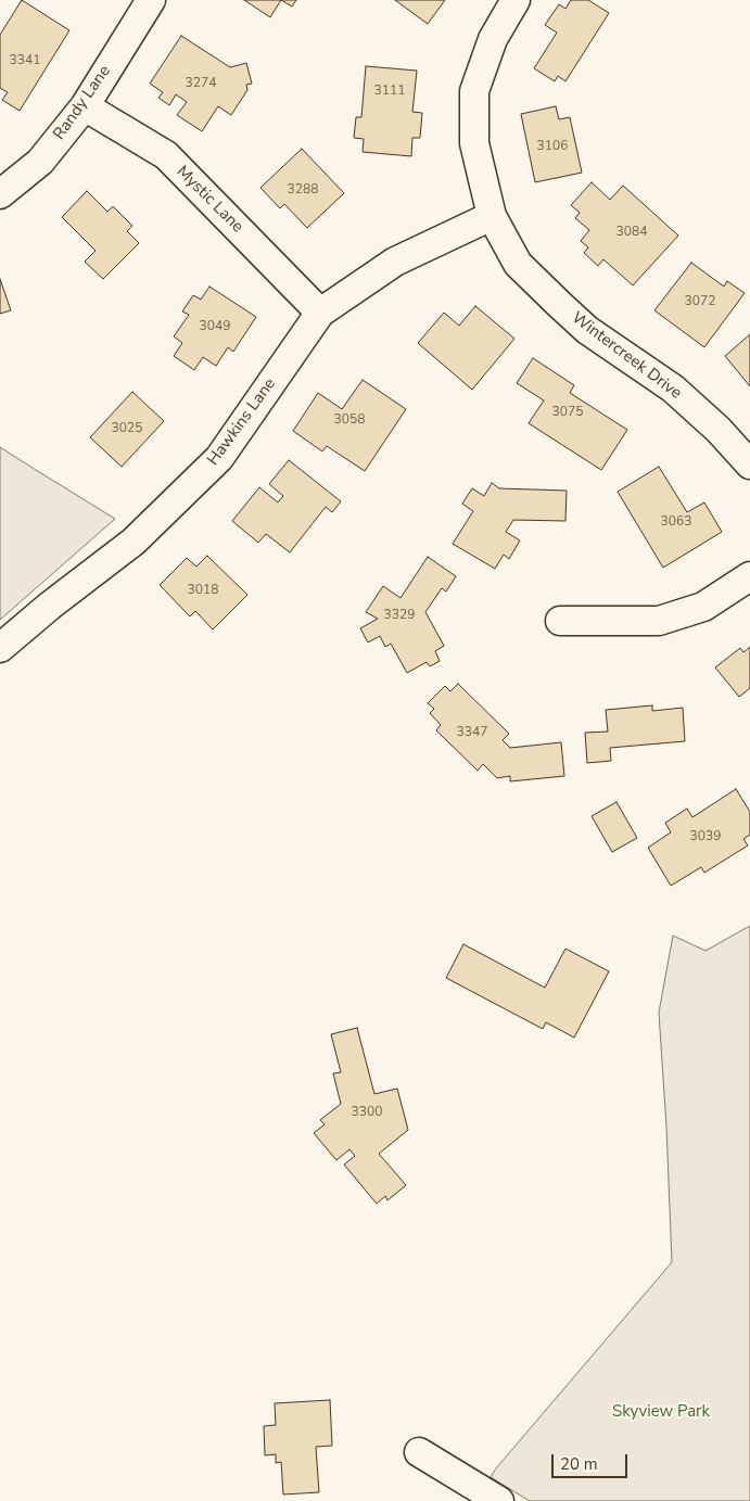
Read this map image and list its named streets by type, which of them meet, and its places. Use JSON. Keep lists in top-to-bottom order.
{
  "streets": {
    "street": [
      "Randy Lane",
      "Mystic Lane",
      "Wintercreek Drive",
      "Hawkins Lane"
    ]
  },
  "crossings": [
    ["Randy Lane", "Mystic Lane"],
    ["Mystic Lane", "Hawkins Lane"],
    ["Wintercreek Drive", "Hawkins Lane"]
  ],
  "parks": ["Skyview Park"],
  "house_numbers": [
    "3341",
    "3274",
    "3111",
    "3106",
    "3288",
    "3084",
    "3072",
    "3049",
    "3075",
    "3058",
    "3025",
    "3063",
    "3018",
    "3329",
    "3347",
    "3039",
    "3300"
  ],
  "scale_bar": "20 m"
}
